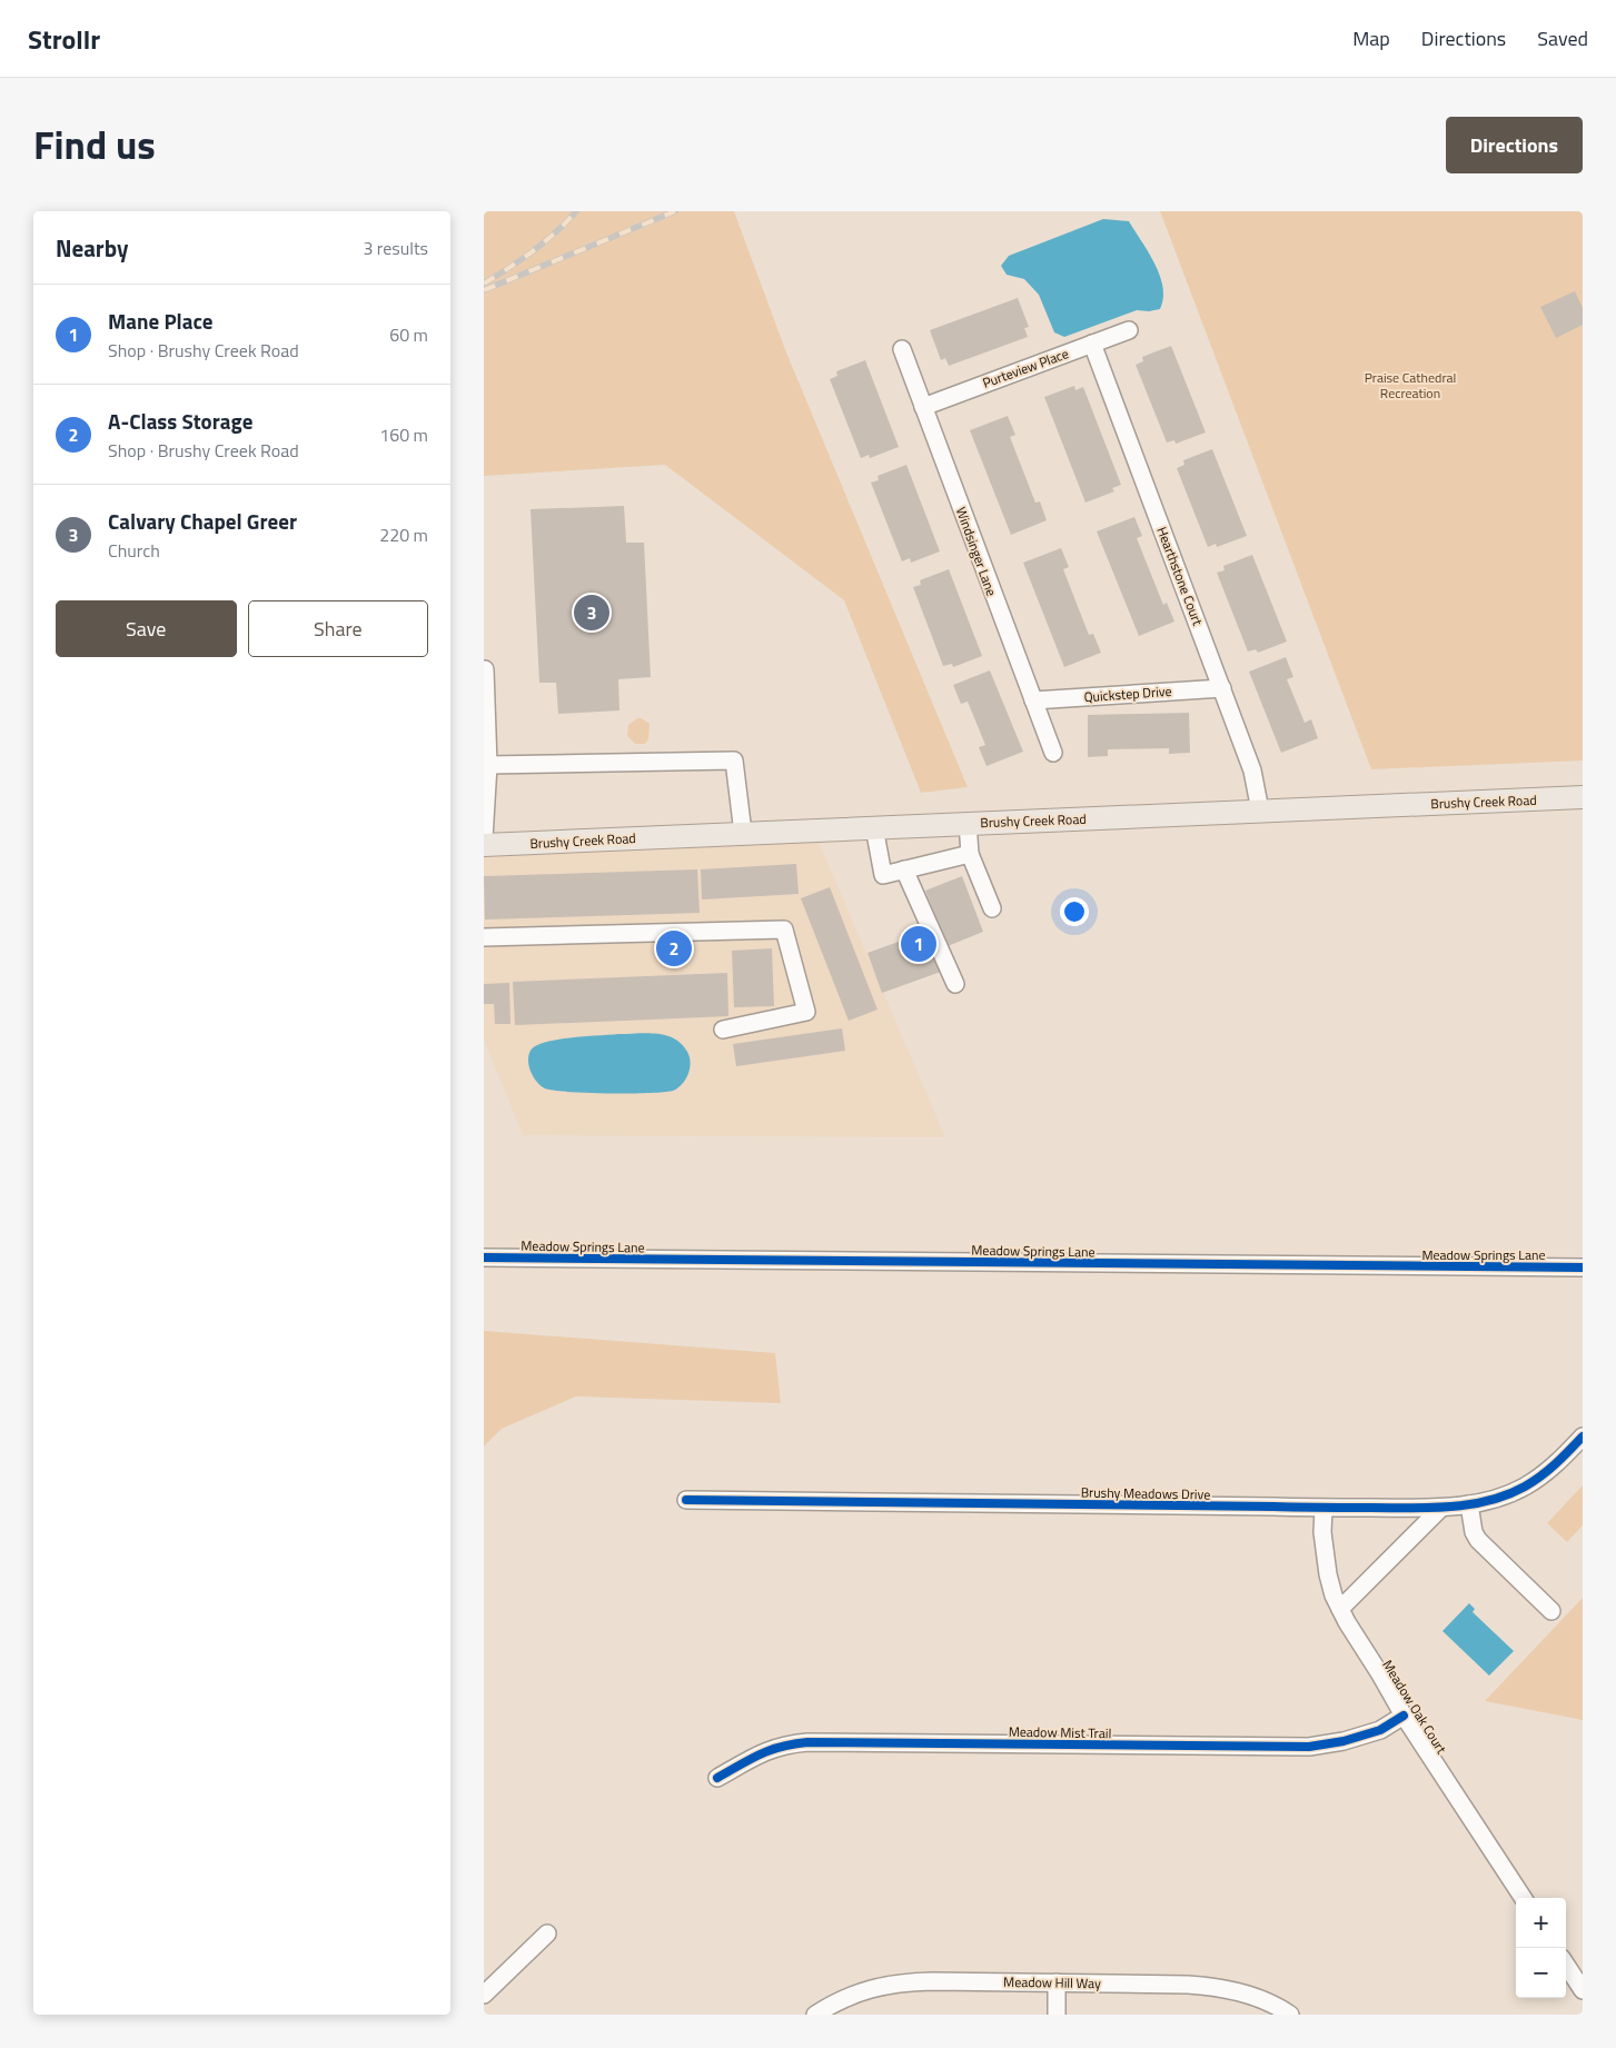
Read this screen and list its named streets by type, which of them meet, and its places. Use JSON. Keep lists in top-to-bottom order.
{
  "streets": {
    "main road": ["Brushy Creek Road"],
    "street": [
      "Purteview Place",
      "Windsinger Lane",
      "Hearthstone Court",
      "Quickstep Drive",
      "Meadow Springs Lane",
      "Brushy Meadows Drive",
      "Meadow Oak Court",
      "Meadow Mist Trail",
      "Meadow Hill Way"
    ]
  },
  "crossings": [
    ["Purteview Place", "Windsinger Lane"],
    ["Purteview Place", "Hearthstone Court"],
    ["Windsinger Lane", "Quickstep Drive"],
    ["Hearthstone Court", "Quickstep Drive"],
    ["Hearthstone Court", "Brushy Creek Road"],
    ["Brushy Meadows Drive", "Meadow Oak Court"],
    ["Meadow Oak Court", "Meadow Mist Trail"]
  ],
  "parks": ["Praise Cathedral Recreation"],
  "page": {
    "header": "Strollr",
    "nav": ["Map", "Directions", "Saved"],
    "title": "Find us",
    "buttons": [
      "Directions",
      ["Save", "Share"]
    ],
    "heading": ["Nearby", "3 results"],
    "list": [
      {
        "mark": "1",
        "name": "Mane Place",
        "note": "Shop · Brushy Creek Road",
        "value": "60 m"
      },
      {
        "mark": "2",
        "name": "A-Class Storage",
        "note": "Shop · Brushy Creek Road",
        "value": "160 m"
      },
      {
        "mark": "3",
        "name": "Calvary Chapel Greer",
        "note": "Church",
        "value": "220 m"
      }
    ],
    "pins": ["3", "1", "2"],
    "map_buttons": ["+", "−"]
  }
}
